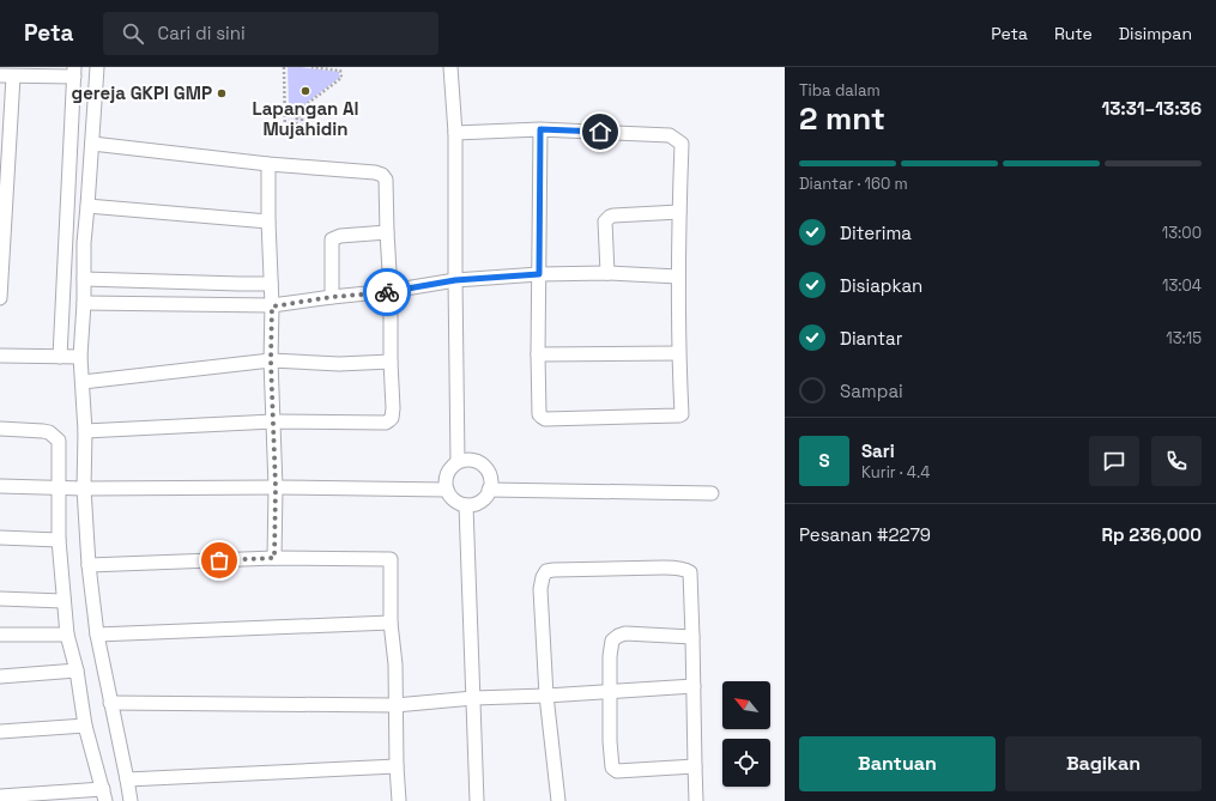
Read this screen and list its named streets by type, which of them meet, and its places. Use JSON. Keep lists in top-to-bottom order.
{
  "places": ["Lapangan Al Mujahidin", "gereja GKPI GMP"],
  "north": "top left",
  "page": {
    "header": "Peta",
    "search": "Cari di sini",
    "nav": ["Peta", "Rute", "Disimpan"],
    "heading": ["2 mnt", "Tiba dalam", "13:31–13:36"],
    "panel": [
      "Sari",
      "Kurir · 4.4",
      "Pesanan #2279",
      "Rp 236,000"
    ],
    "bar": "Diantar · 160 m",
    "list": [
      ["Diterima", "13:00"],
      ["Disiapkan", "13:04"],
      ["Diantar", "13:15"],
      "Sampai"
    ],
    "round": "S",
    "buttons": ["Bantuan", "Bagikan"]
  }
}
